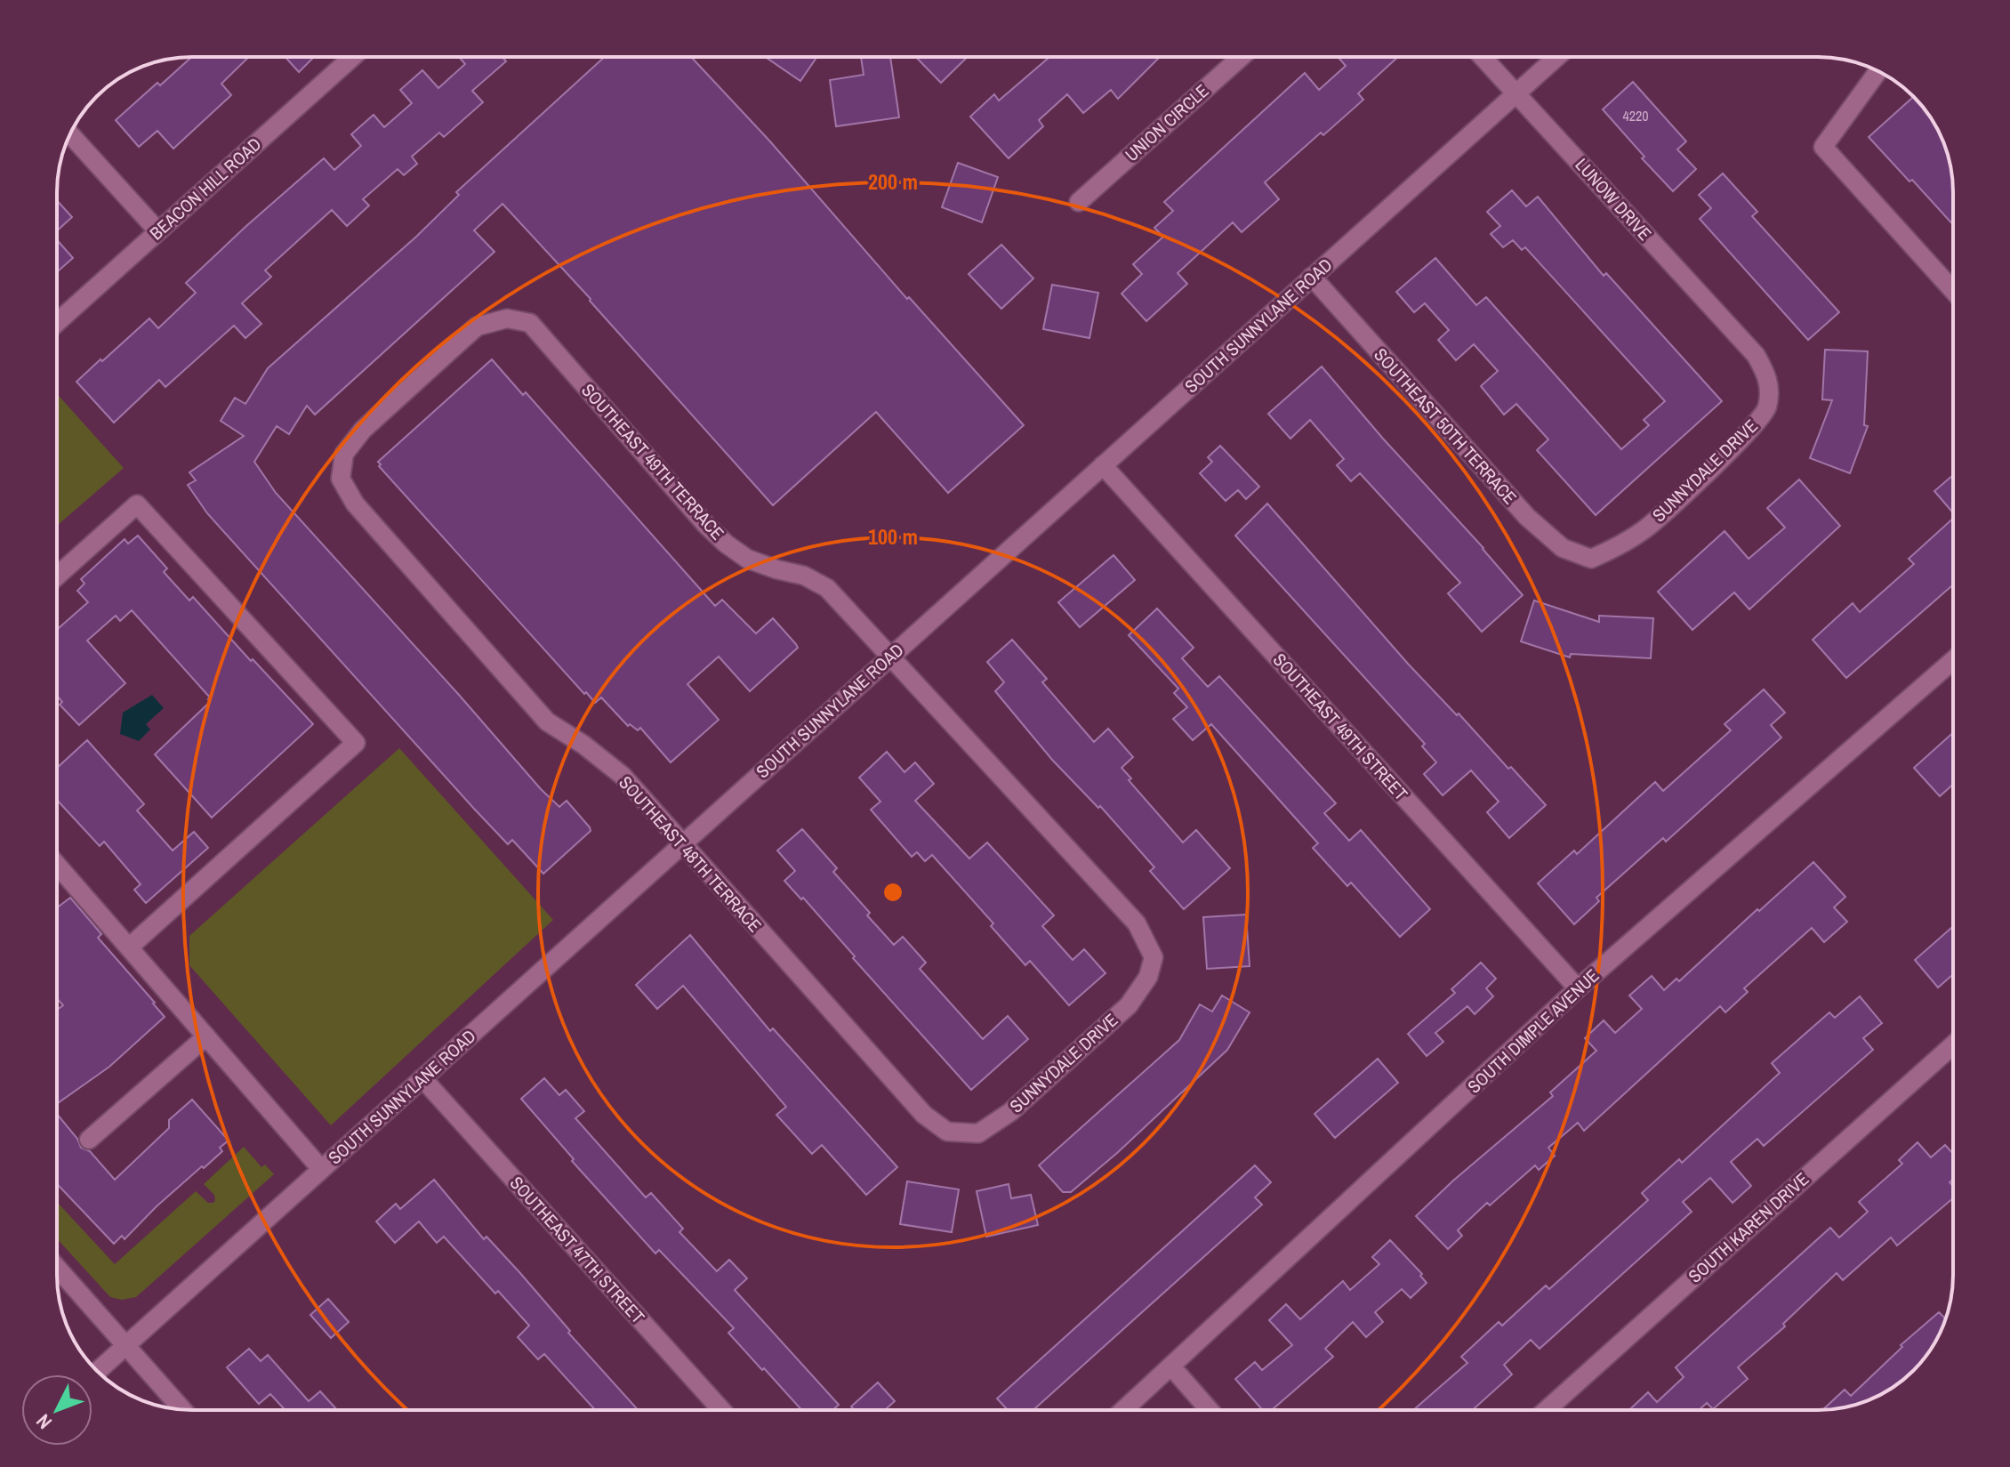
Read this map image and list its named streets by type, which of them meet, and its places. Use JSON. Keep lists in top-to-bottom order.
{
  "streets": {
    "street": [
      "UNION CIRCLE",
      "BEACON HILL ROAD",
      "LUNOW DRIVE",
      "SOUTH SUNNYLANE ROAD",
      "SOUTHEAST 50TH TERRACE",
      "SOUTHEAST 49TH TERRACE",
      "SUNNYDALE DRIVE",
      "SOUTHEAST 49TH STREET",
      "SOUTHEAST 48TH TERRACE",
      "SOUTH DIMPLE AVENUE",
      "SOUTH KAREN DRIVE",
      "SOUTHEAST 47TH STREET"
    ]
  },
  "crossings": [
    ["LUNOW DRIVE", "SOUTH SUNNYLANE ROAD"],
    ["LUNOW DRIVE", "SUNNYDALE DRIVE"],
    ["SOUTH SUNNYLANE ROAD", "SOUTHEAST 50TH TERRACE"],
    ["SOUTH SUNNYLANE ROAD", "SOUTHEAST 49TH TERRACE"],
    ["SOUTH SUNNYLANE ROAD", "SOUTHEAST 49TH STREET"],
    ["SOUTH SUNNYLANE ROAD", "SOUTHEAST 48TH TERRACE"],
    ["SOUTH SUNNYLANE ROAD", "SOUTHEAST 47TH STREET"],
    ["SOUTHEAST 50TH TERRACE", "SUNNYDALE DRIVE"],
    ["SOUTHEAST 49TH TERRACE", "SUNNYDALE DRIVE"],
    ["SOUTHEAST 49TH TERRACE", "SOUTHEAST 48TH TERRACE"],
    ["SUNNYDALE DRIVE", "SOUTHEAST 48TH TERRACE"],
    ["SOUTHEAST 49TH STREET", "SOUTH DIMPLE AVENUE"]
  ],
  "house_numbers": ["4220"],
  "north": "bottom left",
  "rings": ["200 m", "100 m"]
}
